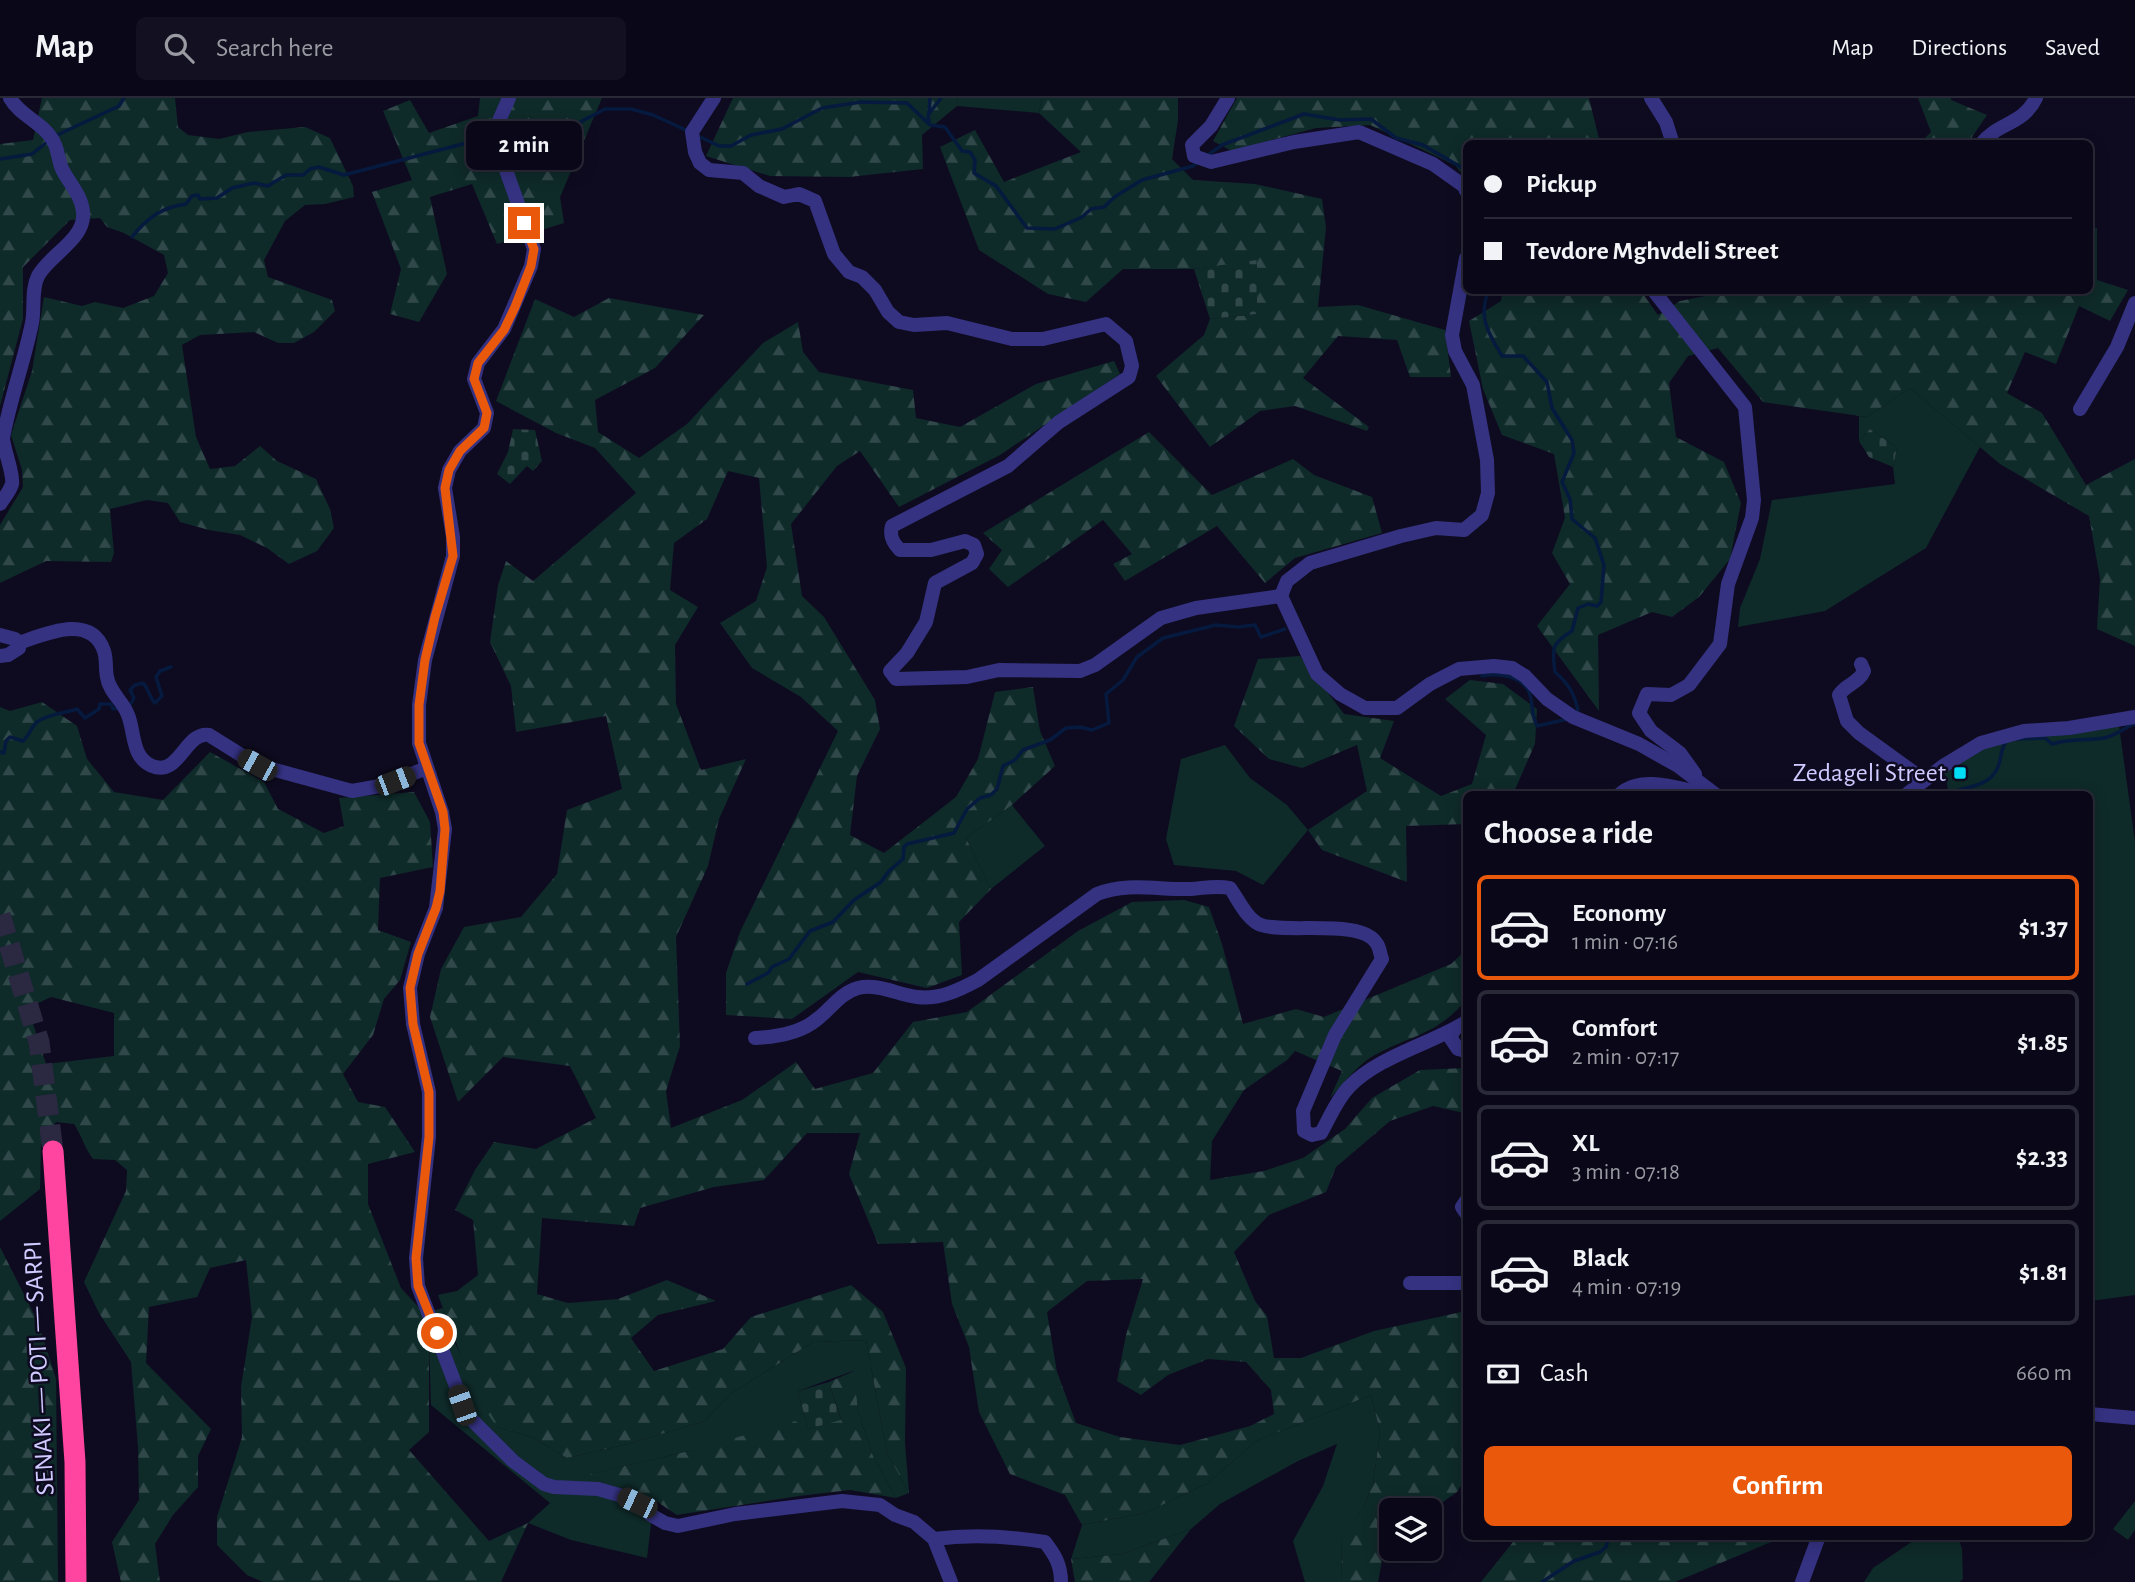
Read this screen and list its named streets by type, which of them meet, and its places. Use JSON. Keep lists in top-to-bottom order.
{
  "streets": {
    "highway": ["SENAKI — POTI — SARPI"]
  },
  "places": {
    "transit": ["Zedageli Street"]
  },
  "page": {
    "header": "Map",
    "search": "Search here",
    "nav": ["Map", "Directions", "Saved"],
    "bubble": "2 min",
    "banner": ["Pickup", "Tevdore Mghvdeli Street"],
    "heading": "Choose a ride",
    "list": [
      {
        "name": "Economy",
        "note": "1 min · 07:16",
        "value": "$1.37"
      },
      {
        "name": "Comfort",
        "note": "2 min · 07:17",
        "value": "$1.85"
      },
      {
        "name": "XL",
        "note": "3 min · 07:18",
        "value": "$2.33"
      },
      {
        "name": "Black",
        "note": "4 min · 07:19",
        "value": "$1.81"
      }
    ],
    "pay": ["Cash", "660 m"],
    "buttons": "Confirm"
  }
}
